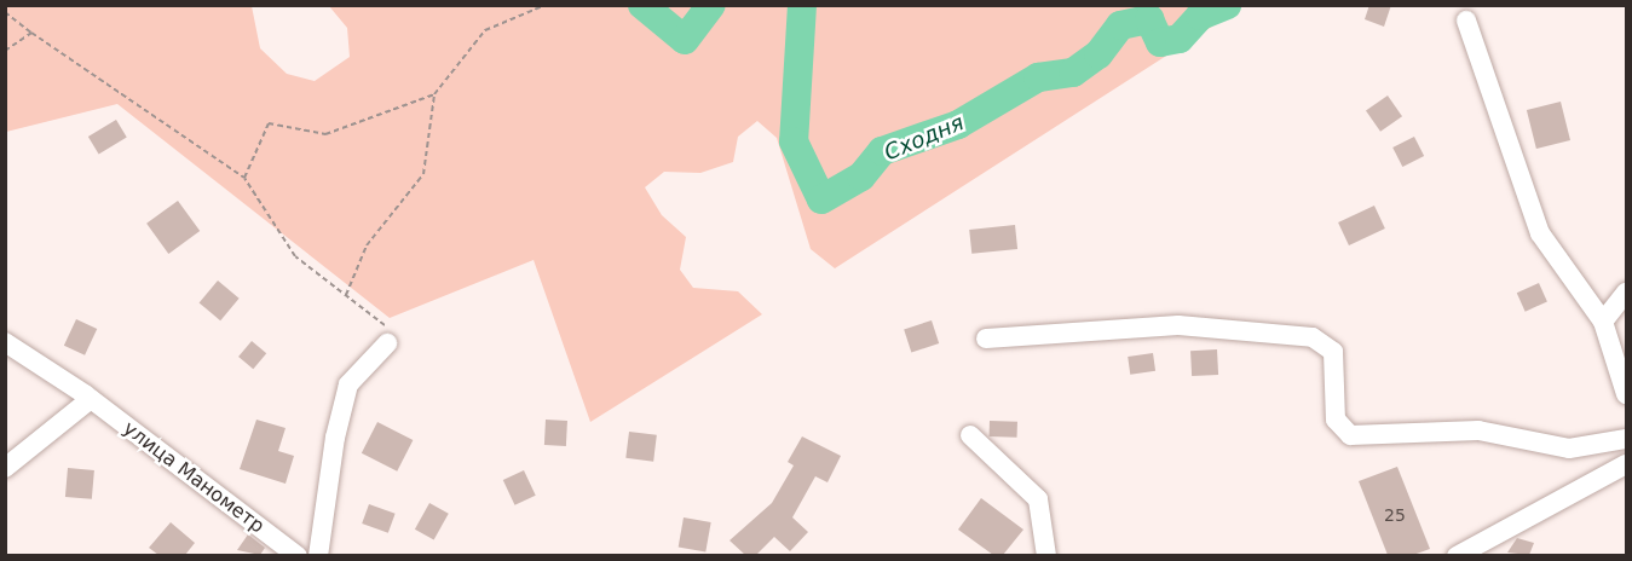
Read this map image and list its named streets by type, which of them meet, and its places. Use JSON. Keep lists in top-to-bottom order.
{
  "streets": {
    "street": ["улица Манометр"]
  },
  "water": ["Сходня"],
  "house_numbers": ["25"]
}
